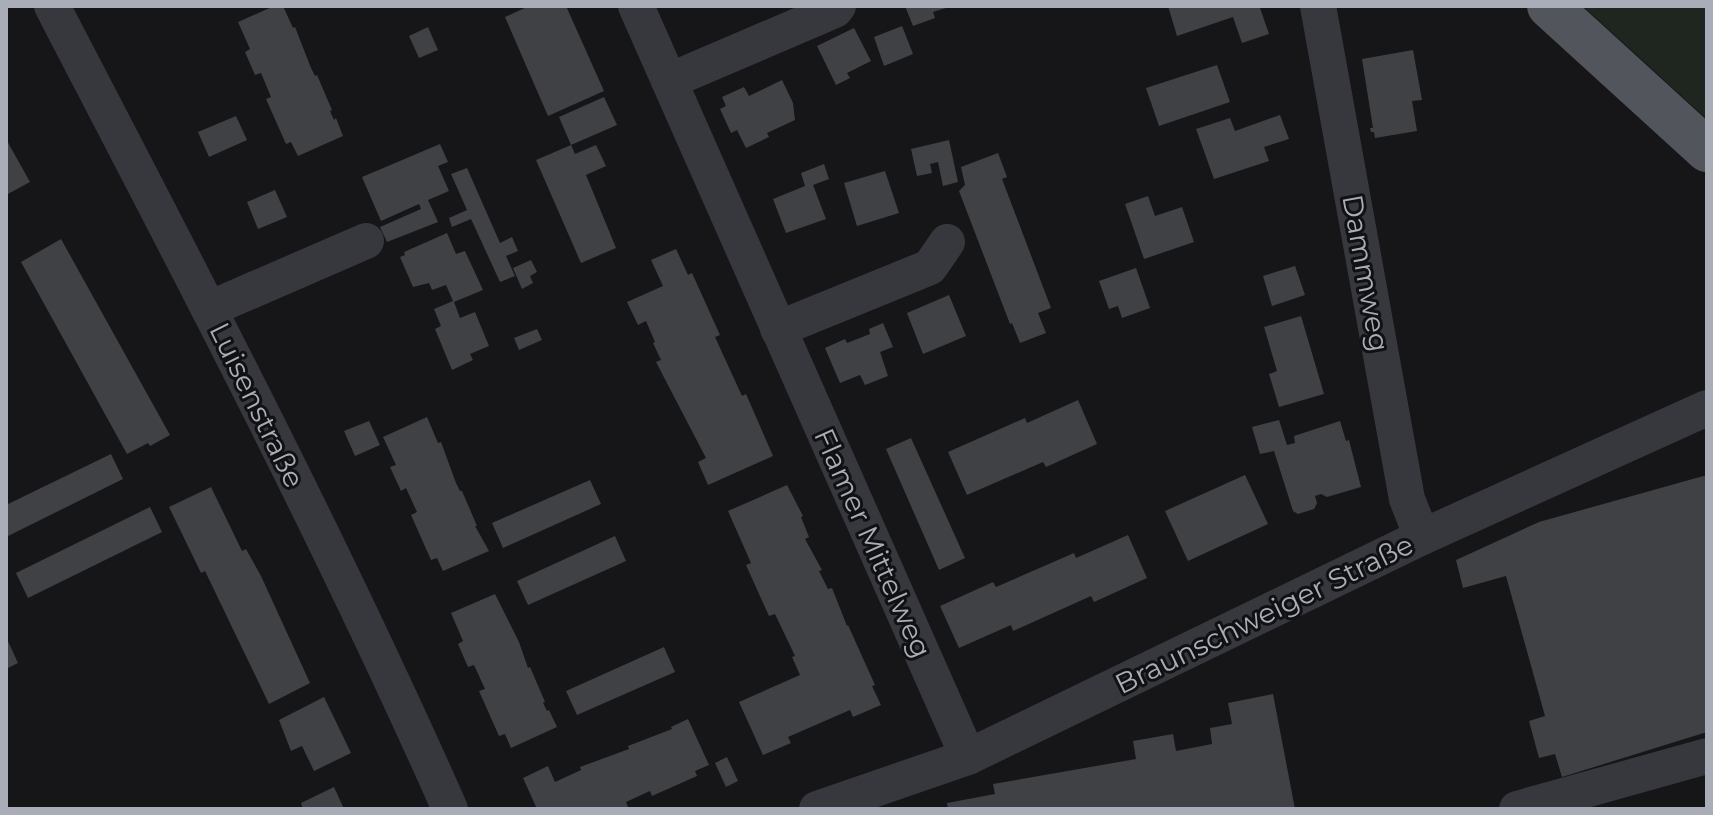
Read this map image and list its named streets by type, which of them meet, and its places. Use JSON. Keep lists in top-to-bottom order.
{
  "streets": {
    "street": [
      "Dammweg",
      "Luisenstraße",
      "Flamer Mittelweg",
      "Braunschweiger Straße"
    ]
  },
  "crossings": [
    ["Dammweg", "Braunschweiger Straße"],
    ["Flamer Mittelweg", "Braunschweiger Straße"]
  ]
}
